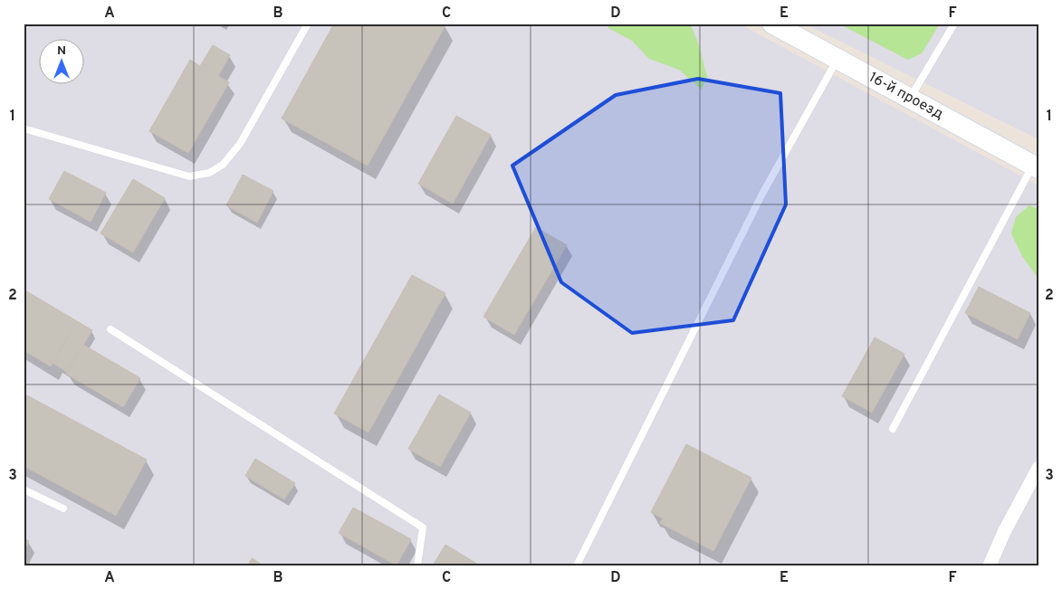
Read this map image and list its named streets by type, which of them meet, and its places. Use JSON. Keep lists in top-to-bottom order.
{
  "streets": {
    "street": ["16-й проезд"]
  },
  "north": "top",
  "grid": {
    "columns": [
      "A",
      "B",
      "C",
      "D",
      "E",
      "F"
    ],
    "rows": ["1", "2", "3"]
  }
}
